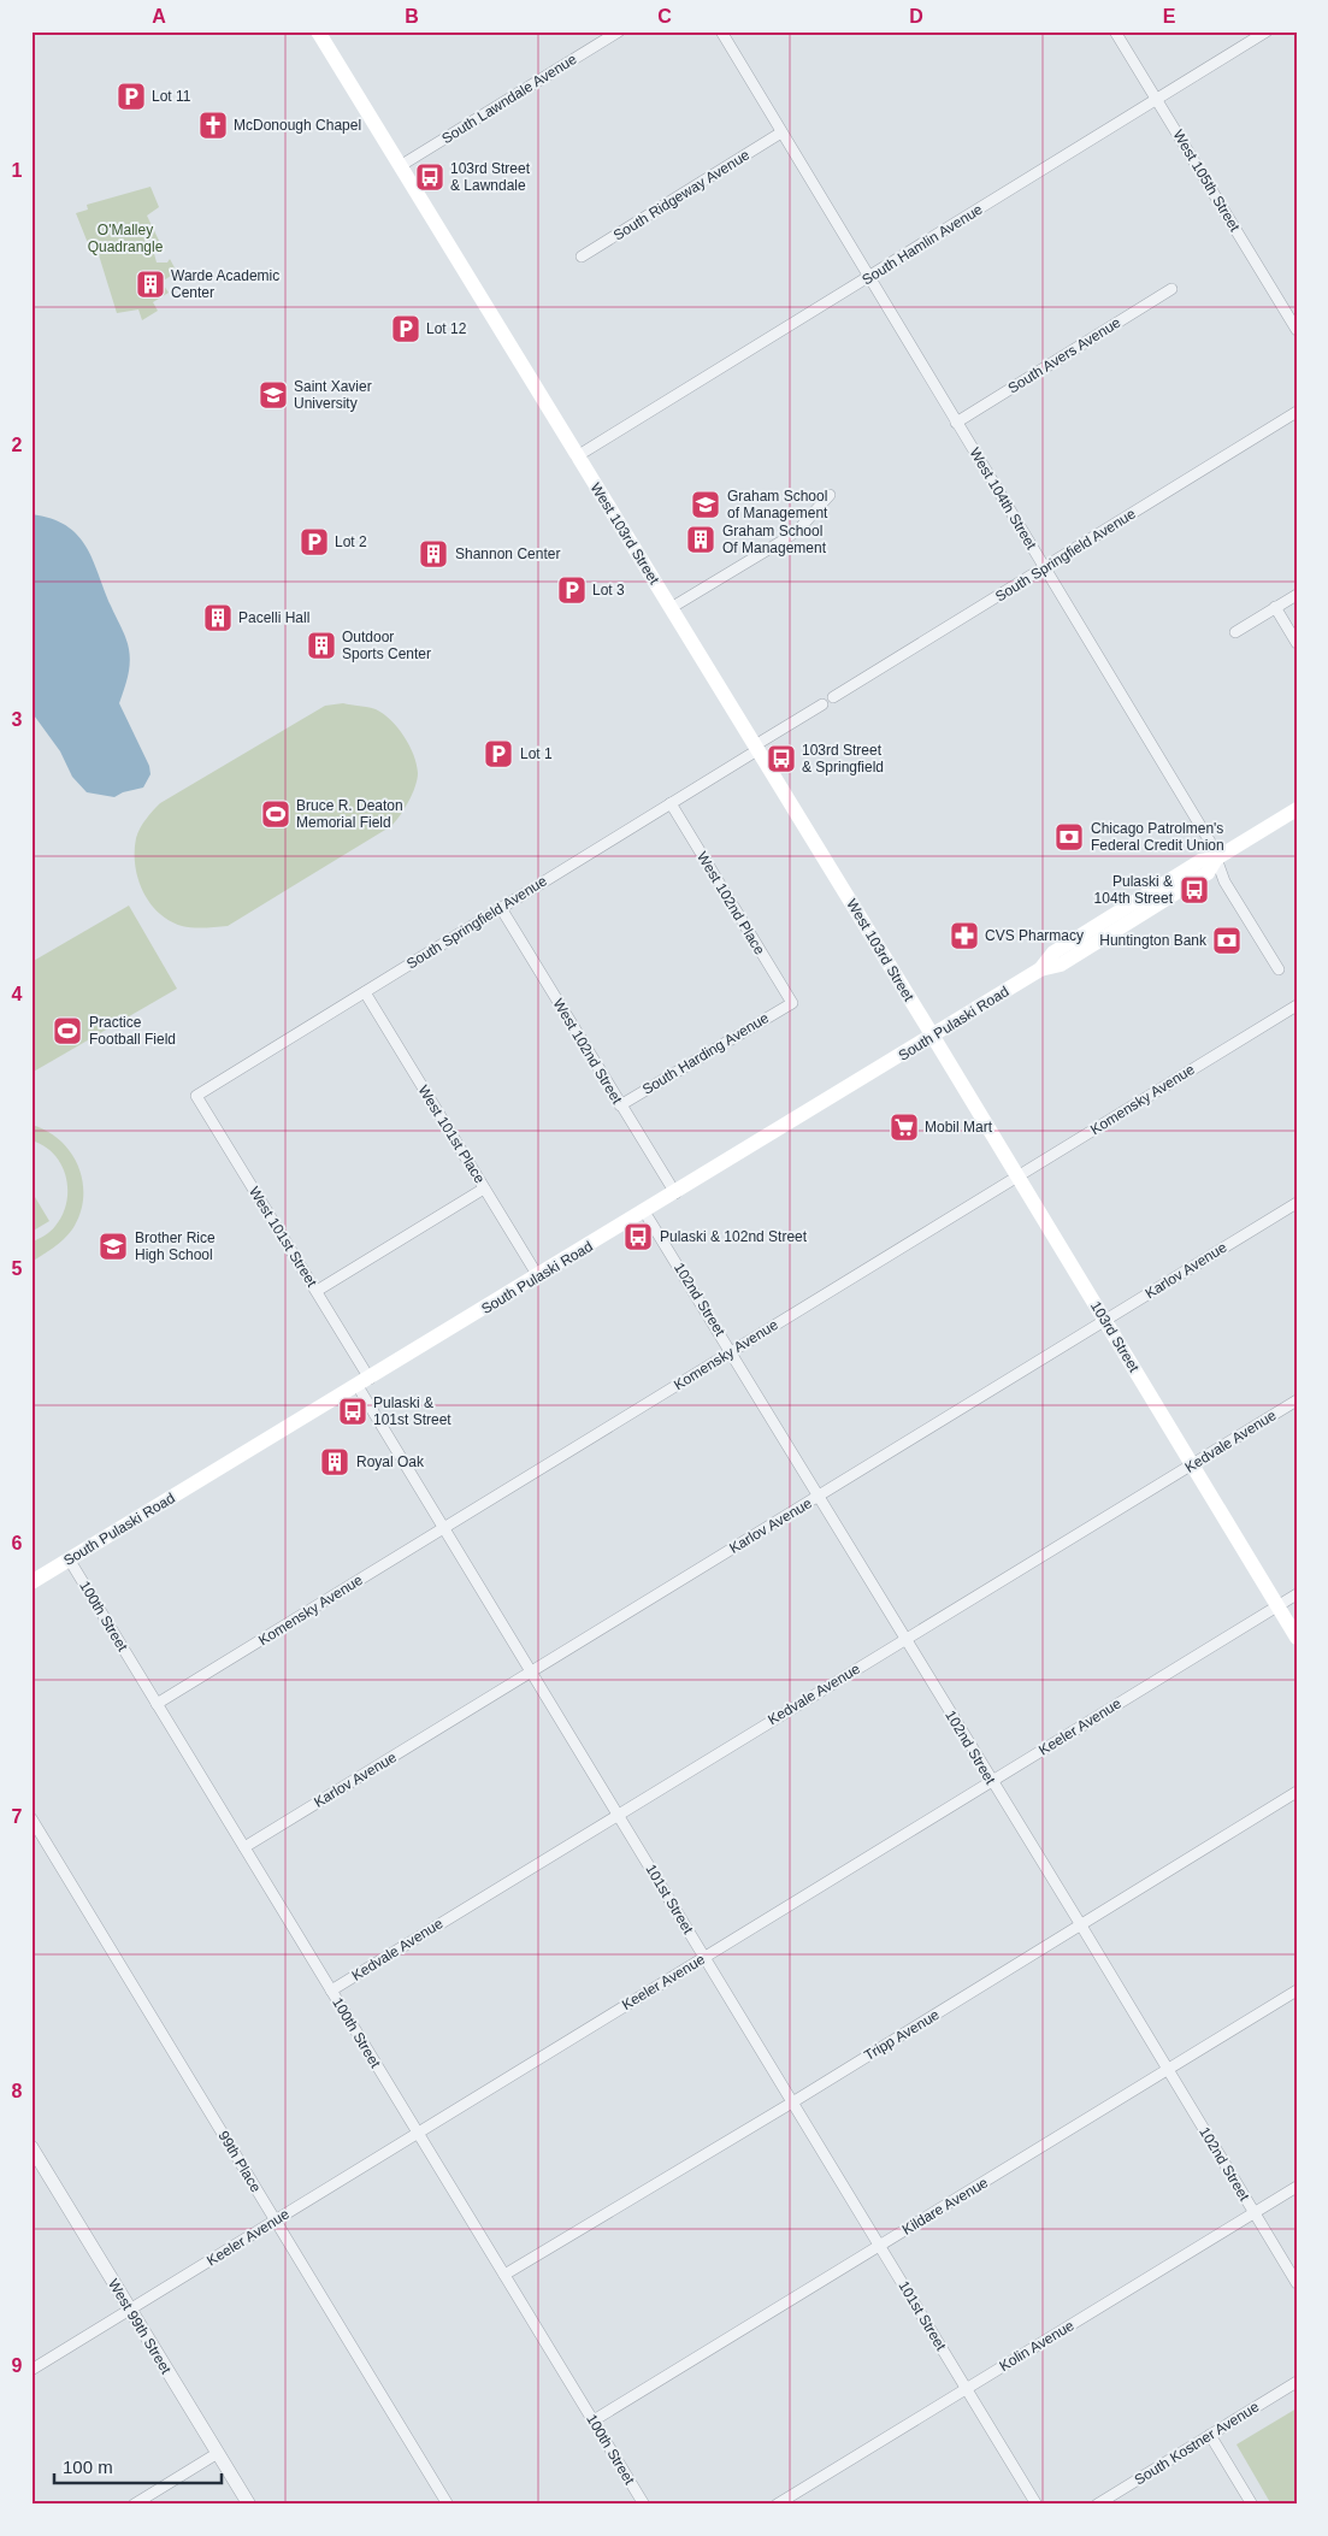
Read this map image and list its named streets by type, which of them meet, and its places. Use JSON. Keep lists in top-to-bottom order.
{
  "streets": {
    "main road": ["West 103rd Street", "South Pulaski Road", "103rd Street"],
    "street": [
      "South Lawndale Avenue",
      "West 105th Street",
      "South Ridgeway Avenue",
      "South Hamlin Avenue",
      "South Avers Avenue",
      "West 104th Street",
      "South Springfield Avenue",
      "West 102nd Place",
      "West 102nd Street",
      "South Harding Avenue",
      "Komensky Avenue",
      "West 101st Place",
      "West 101st Street",
      "Karlov Avenue",
      "102nd Street",
      "Kedvale Avenue",
      "100th Street",
      "Keeler Avenue",
      "101st Street",
      "Tripp Avenue",
      "99th Place",
      "Kildare Avenue",
      "West 99th Street",
      "Kolin Avenue",
      "South Kostner Avenue"
    ]
  },
  "crossings": [
    ["South Lawndale Avenue", "West 103rd Street"],
    ["West 105th Street", "South Hamlin Avenue"],
    ["South Ridgeway Avenue", "West 104th Street"],
    ["South Hamlin Avenue", "West 104th Street"],
    ["South Hamlin Avenue", "West 103rd Street"],
    ["South Avers Avenue", "West 104th Street"],
    ["West 104th Street", "South Springfield Avenue"],
    ["West 104th Street", "South Pulaski Road"],
    ["West 103rd Street", "South Springfield Avenue"],
    ["West 103rd Street", "South Pulaski Road"],
    ["West 103rd Street", "103rd Street"],
    ["South Springfield Avenue", "West 102nd Place"],
    ["South Springfield Avenue", "West 102nd Street"],
    ["South Springfield Avenue", "West 101st Place"],
    ["South Springfield Avenue", "West 101st Street"],
    ["West 102nd Place", "South Harding Avenue"],
    ["South Pulaski Road", "West 102nd Street"],
    ["South Pulaski Road", "West 101st Place"],
    ["South Pulaski Road", "West 101st Street"],
    ["South Pulaski Road", "102nd Street"],
    ["South Pulaski Road", "103rd Street"],
    ["South Pulaski Road", "100th Street"],
    ["South Pulaski Road", "101st Street"],
    ["West 102nd Street", "South Harding Avenue"],
    ["Komensky Avenue", "102nd Street"],
    ["Komensky Avenue", "103rd Street"],
    ["Komensky Avenue", "100th Street"],
    ["Komensky Avenue", "101st Street"],
    ["West 101st Street", "101st Street"],
    ["Karlov Avenue", "102nd Street"],
    ["Karlov Avenue", "103rd Street"],
    ["Karlov Avenue", "100th Street"],
    ["Karlov Avenue", "101st Street"],
    ["102nd Street", "Kedvale Avenue"],
    ["102nd Street", "Keeler Avenue"],
    ["102nd Street", "Tripp Avenue"],
    ["102nd Street", "Kildare Avenue"],
    ["102nd Street", "Kolin Avenue"],
    ["103rd Street", "Kedvale Avenue"],
    ["103rd Street", "Keeler Avenue"],
    ["Kedvale Avenue", "100th Street"],
    ["Kedvale Avenue", "101st Street"],
    ["100th Street", "Keeler Avenue"],
    ["100th Street", "Tripp Avenue"],
    ["100th Street", "Kildare Avenue"],
    ["Keeler Avenue", "101st Street"],
    ["Keeler Avenue", "99th Place"],
    ["Keeler Avenue", "West 99th Street"],
    ["101st Street", "Tripp Avenue"],
    ["101st Street", "Kildare Avenue"],
    ["101st Street", "Kolin Avenue"]
  ],
  "parks": ["O'Malley Quadrangle"],
  "places": {
    "parking": [
      "Lot 11",
      "Lot 12",
      "Lot 2",
      "Lot 3",
      "Lot 1"
    ],
    "church": ["McDonough Chapel"],
    "bus stop": [
      "103rd Street & Lawndale",
      "103rd Street & Springfield",
      "Pulaski & 104th Street",
      "Pulaski & 102nd Street",
      "Pulaski & 101st Street"
    ],
    "building": [
      "Warde Academic Center",
      "Graham School Of Management",
      "Shannon Center",
      "Pacelli Hall",
      "Outdoor Sports Center",
      "Royal Oak"
    ],
    "school or university": ["Saint Xavier University", "Graham School of Management", "Brother Rice High School"],
    "sports": ["Bruce R. Deaton Memorial Field", "Practice Football Field"],
    "bank": ["Chicago Patrolmen's Federal Credit Union", "Huntington Bank"],
    "pharmacy": ["CVS Pharmacy"],
    "supermarket": ["Mobil Mart"]
  },
  "scale_bar": "100 m",
  "grid": {
    "columns": [
      "A",
      "B",
      "C",
      "D",
      "E"
    ],
    "rows": [
      "1",
      "2",
      "3",
      "4",
      "5",
      "6",
      "7",
      "8",
      "9"
    ]
  }
}
